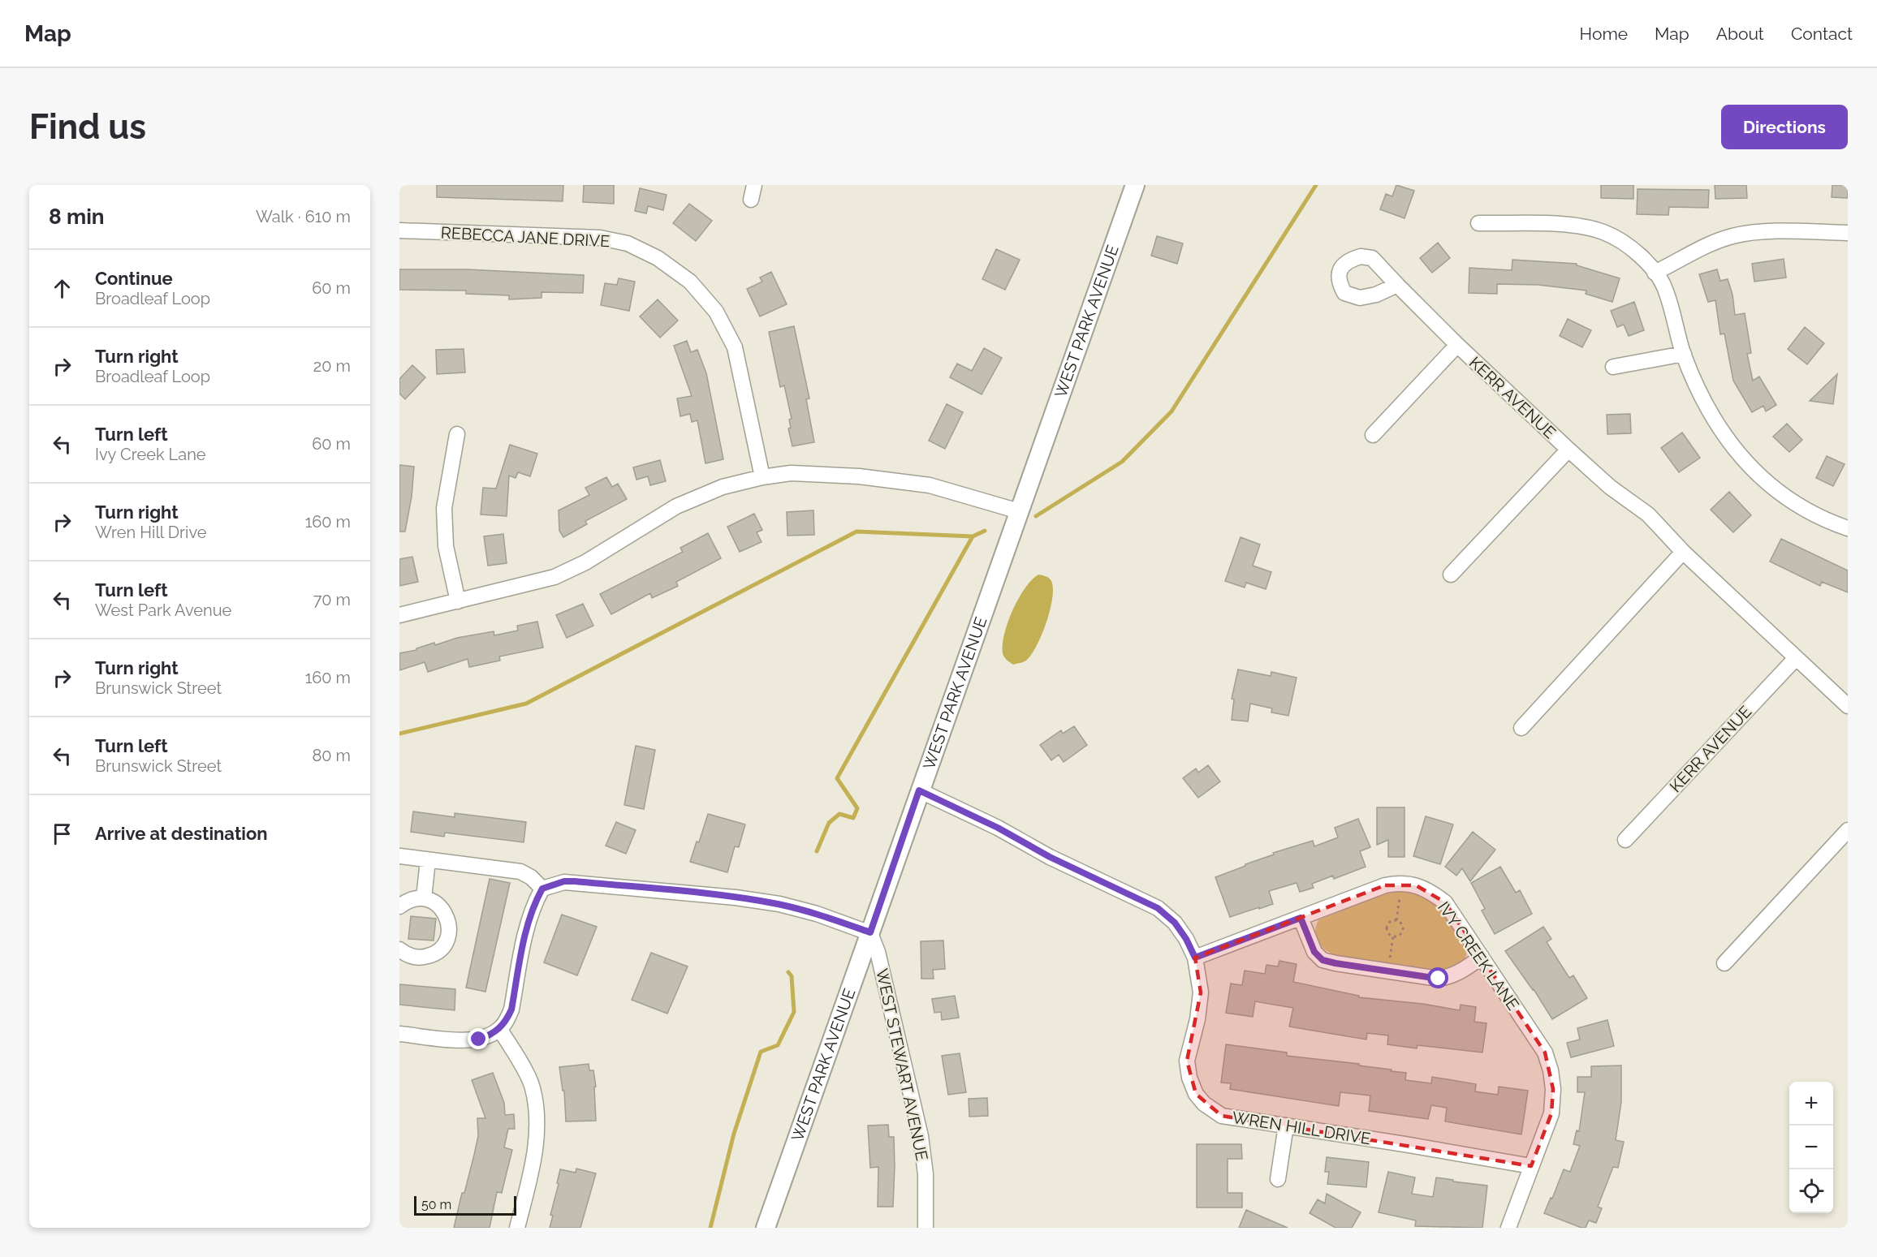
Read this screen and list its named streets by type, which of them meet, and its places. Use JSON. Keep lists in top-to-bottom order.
{
  "streets": {
    "main road": ["WEST PARK AVENUE"],
    "street": [
      "REBECCA JANE DRIVE",
      "KERR AVENUE",
      "IVY CREEK LANE",
      "WEST STEWART AVENUE",
      "WREN HILL DRIVE"
    ]
  },
  "crossings": [
    ["WEST PARK AVENUE", "WEST STEWART AVENUE"],
    ["WEST PARK AVENUE", "WREN HILL DRIVE"],
    ["IVY CREEK LANE", "WREN HILL DRIVE"]
  ],
  "scale_bar": "50 m",
  "page": {
    "header": "Map",
    "nav": [
      "Home",
      "Map",
      "About",
      "Contact"
    ],
    "buttons": "Directions",
    "title": "Find us",
    "heading": ["8 min", "Walk · 610 m"],
    "list": [
      ["Continue", "Broadleaf Loop", "60 m"],
      ["Turn right", "Broadleaf Loop", "20 m"],
      ["Turn left", "Ivy Creek Lane", "60 m"],
      ["Turn right", "Wren Hill Drive", "160 m"],
      ["Turn left", "West Park Avenue", "70 m"],
      ["Turn right", "Brunswick Street", "160 m"],
      ["Turn left", "Brunswick Street", "80 m"],
      "Arrive at destination"
    ],
    "map_buttons": ["+", "−"],
    "scale": "50 m"
  }
}
